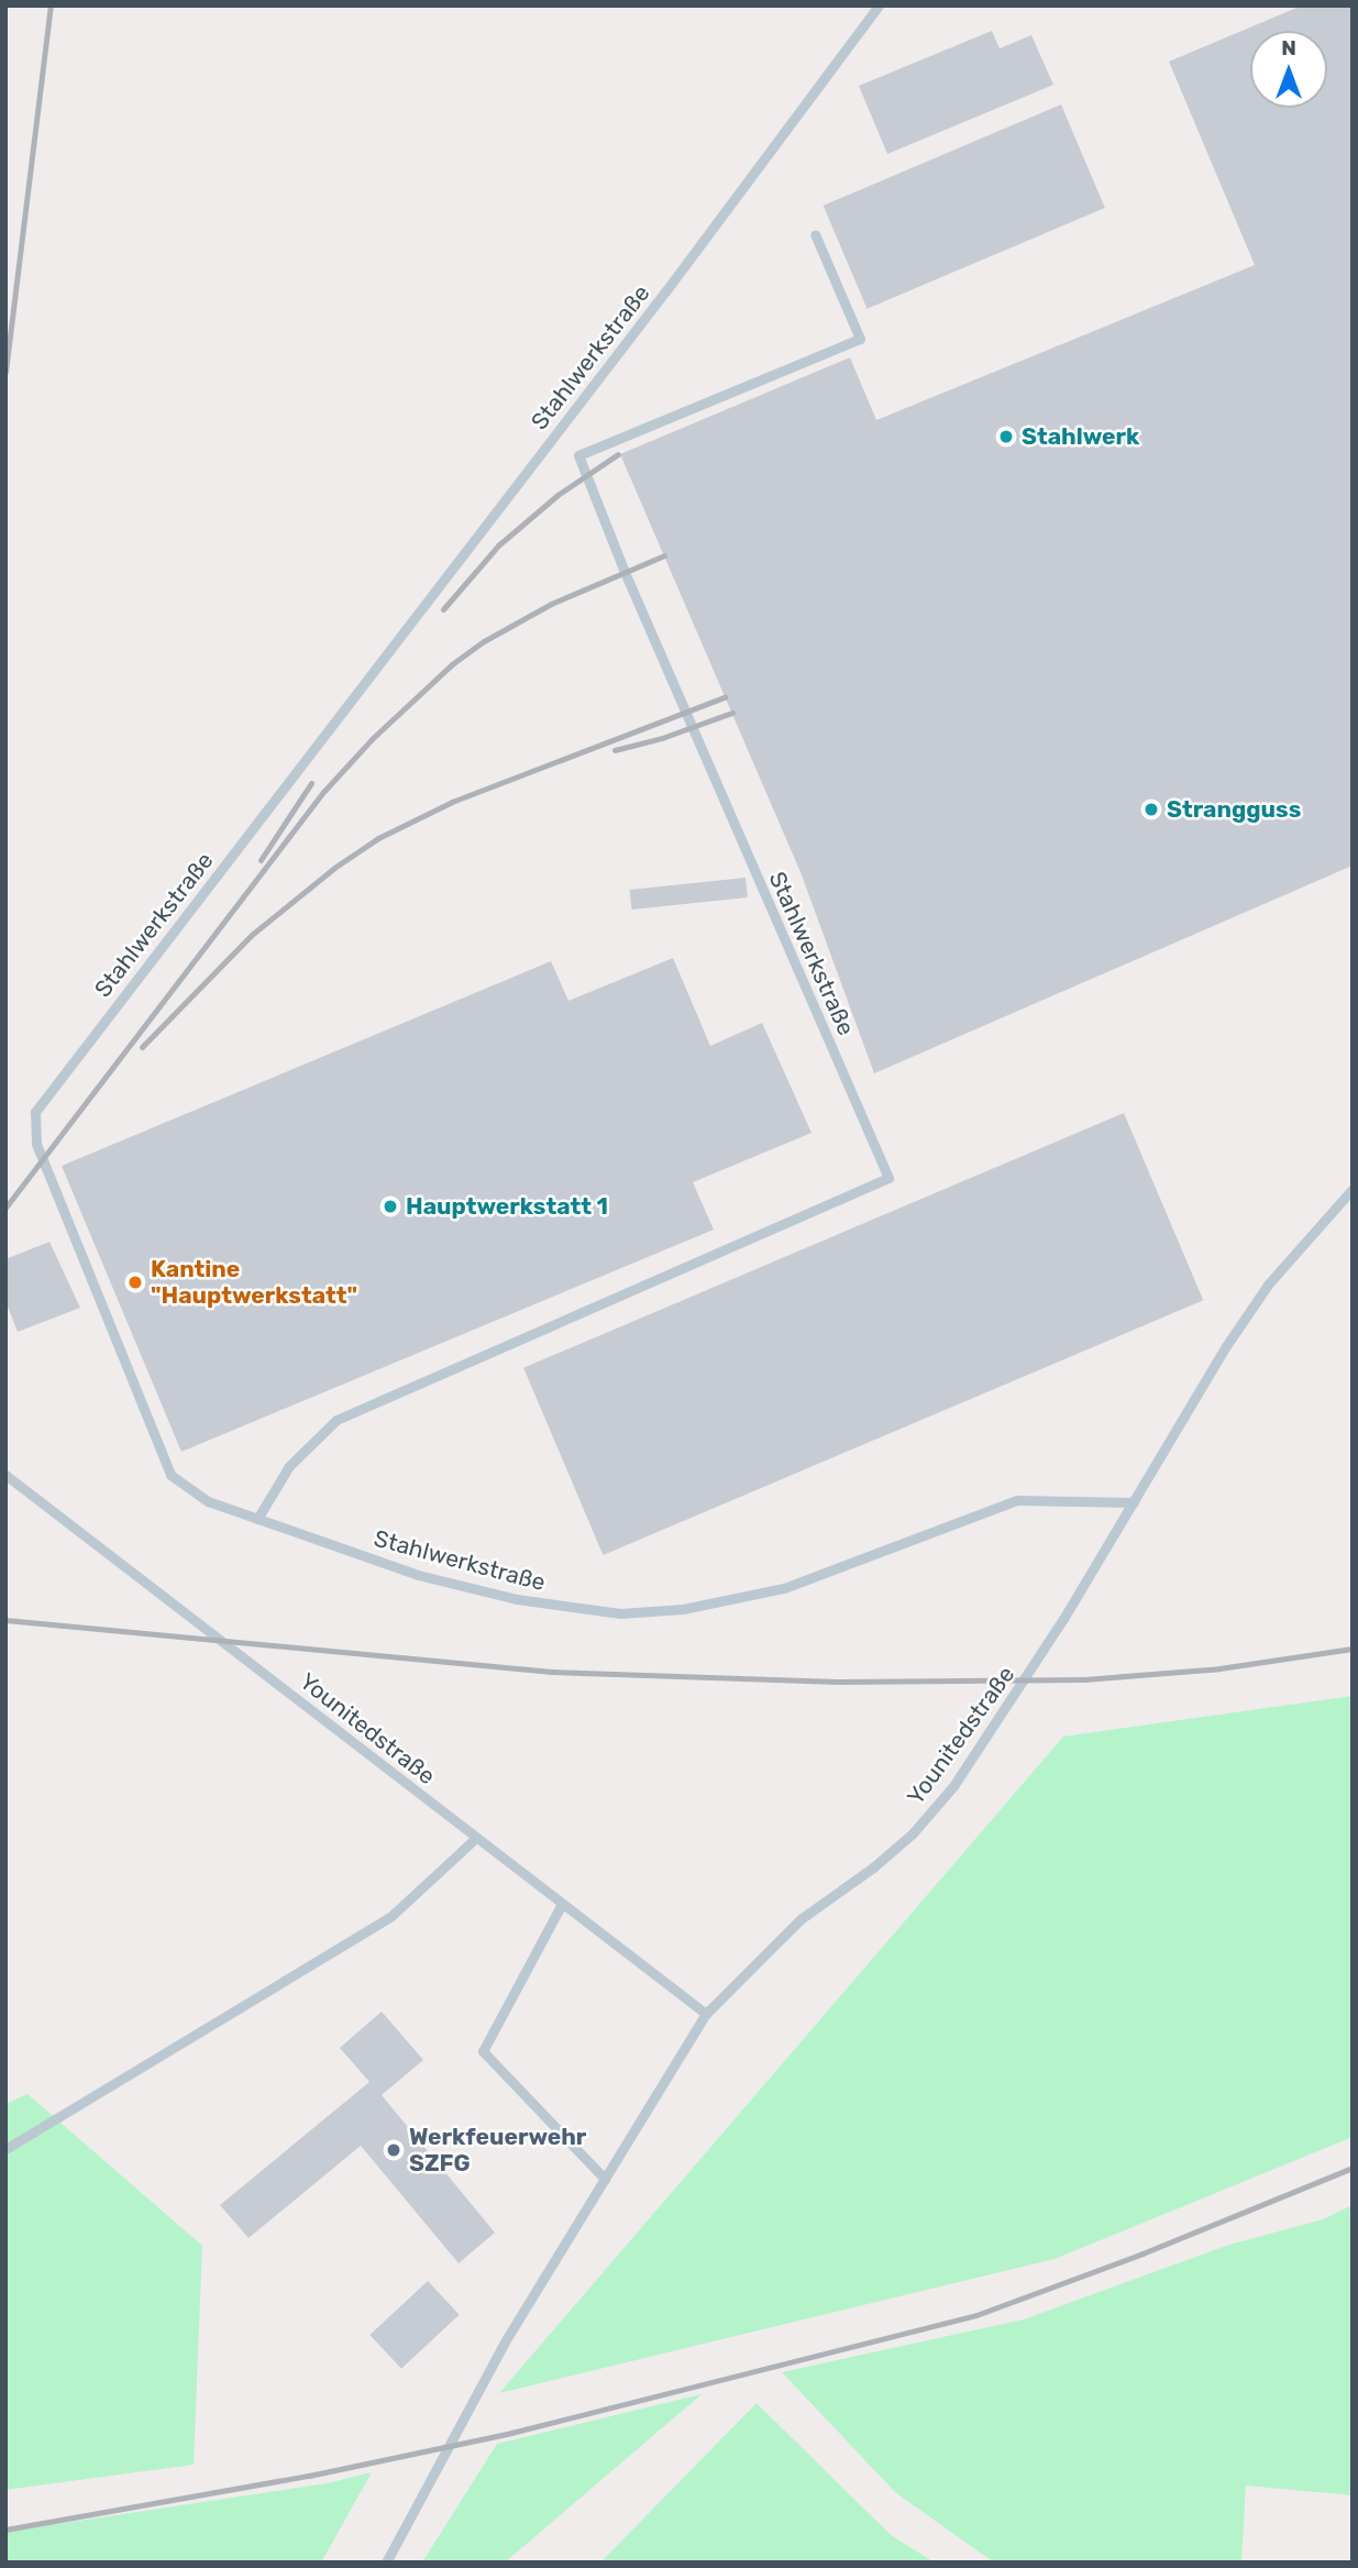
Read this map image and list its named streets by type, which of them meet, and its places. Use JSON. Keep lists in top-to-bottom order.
{
  "streets": {
    "lane": ["Stahlwerkstraße", "Younitedstraße"]
  },
  "crossings": [
    ["Stahlwerkstraße", "Younitedstraße"]
  ],
  "places": [
    "Stahlwerk",
    "Strangguss",
    "Hauptwerkstatt 1",
    "Kantine \"Hauptwerkstatt\"",
    "Werkfeuerwehr SZFG"
  ],
  "north": "top"
}
